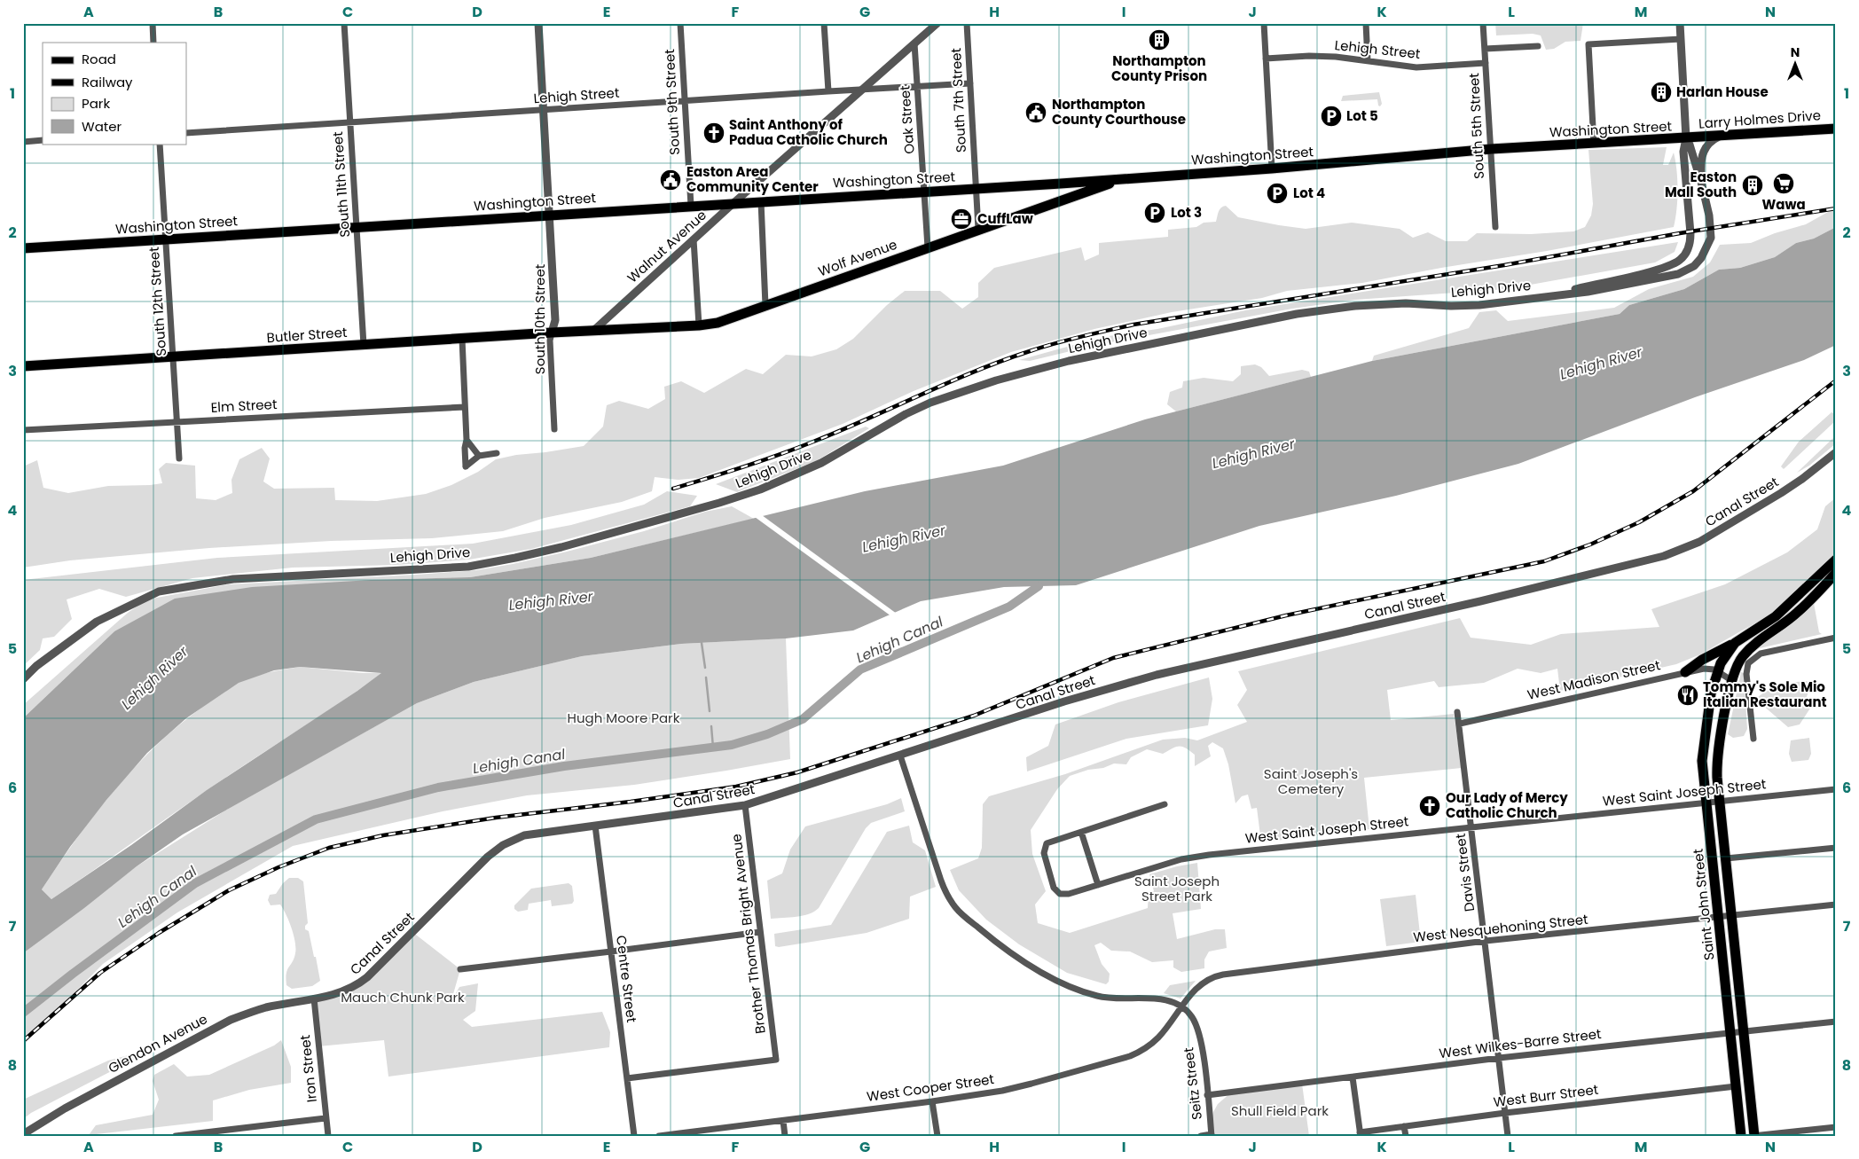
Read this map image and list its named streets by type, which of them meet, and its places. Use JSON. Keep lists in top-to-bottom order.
{
  "streets": {
    "main road": [
      "Larry Holmes Drive",
      "Washington Street",
      "Wolf Avenue",
      "Butler Street",
      "Saint John Street"
    ],
    "street": [
      "Lehigh Street",
      "South 7th Street",
      "South 9th Street",
      "Oak Street",
      "South 5th Street",
      "South 11th Street",
      "Walnut Avenue",
      "Lehigh Drive",
      "South 12th Street",
      "South 10th Street",
      "Elm Street",
      "Canal Street",
      "West Madison Street",
      "West Saint Joseph Street",
      "Davis Street",
      "West Nesquehoning Street",
      "Brother Thomas Bright Avenue",
      "Centre Street",
      "Glendon Avenue",
      "West Wilkes-Barre Street",
      "Iron Street",
      "Seitz Street",
      "West Cooper Street",
      "West Burr Street"
    ]
  },
  "crossings": [
    ["Lehigh Street", "South 7th Street"],
    ["Lehigh Street", "South 9th Street"],
    ["Lehigh Street", "Oak Street"],
    ["Lehigh Street", "South 5th Street"],
    ["Lehigh Street", "South 11th Street"],
    ["Lehigh Street", "Walnut Avenue"],
    ["Lehigh Street", "South 10th Street"],
    ["South 7th Street", "Washington Street"],
    ["South 7th Street", "Wolf Avenue"],
    ["South 9th Street", "Washington Street"],
    ["Oak Street", "Washington Street"],
    ["Oak Street", "Walnut Avenue"],
    ["Oak Street", "Wolf Avenue"],
    ["Larry Holmes Drive", "Washington Street"],
    ["Larry Holmes Drive", "Lehigh Drive"],
    ["South 5th Street", "Washington Street"],
    ["Washington Street", "South 11th Street"],
    ["Washington Street", "Walnut Avenue"],
    ["Washington Street", "Wolf Avenue"],
    ["Washington Street", "Lehigh Drive"],
    ["Washington Street", "South 12th Street"],
    ["Washington Street", "South 10th Street"],
    ["South 11th Street", "Butler Street"],
    ["Walnut Avenue", "Wolf Avenue"],
    ["Walnut Avenue", "Butler Street"],
    ["Wolf Avenue", "Butler Street"],
    ["South 12th Street", "Butler Street"],
    ["South 12th Street", "Elm Street"],
    ["South 10th Street", "Butler Street"],
    ["Canal Street", "Brother Thomas Bright Avenue"],
    ["Canal Street", "Centre Street"],
    ["Canal Street", "Glendon Avenue"],
    ["Canal Street", "Iron Street"],
    ["West Madison Street", "Davis Street"],
    ["West Madison Street", "Saint John Street"],
    ["West Saint Joseph Street", "Davis Street"],
    ["West Saint Joseph Street", "Saint John Street"],
    ["Davis Street", "West Nesquehoning Street"],
    ["Davis Street", "West Wilkes-Barre Street"],
    ["Davis Street", "West Burr Street"],
    ["Saint John Street", "West Nesquehoning Street"],
    ["Saint John Street", "West Wilkes-Barre Street"],
    ["Saint John Street", "West Burr Street"],
    ["West Nesquehoning Street", "Seitz Street"],
    ["West Nesquehoning Street", "West Cooper Street"],
    ["Brother Thomas Bright Avenue", "Centre Street"],
    ["Glendon Avenue", "Iron Street"],
    ["West Wilkes-Barre Street", "Seitz Street"],
    ["Seitz Street", "West Cooper Street"]
  ],
  "water": ["Lehigh River", "Lehigh Canal"],
  "parks": [
    "Hugh Moore Park",
    "Saint Joseph's Cemetery",
    "Saint Joseph Street Park",
    "Mauch Chunk Park",
    "Shull Field Park"
  ],
  "places": {
    "building": ["Northampton County Prison", "Harlan House", "Easton Mall South"],
    "public building": ["Northampton County Courthouse", "Easton Area Community Center"],
    "parking": ["Lot 5", "Lot 4", "Lot 3"],
    "church": ["Saint Anthony of Padua Catholic Church", "Our Lady of Mercy Catholic Church"],
    "supermarket": ["Wawa"],
    "office": ["CuffLaw"],
    "restaurant": ["Tommy's Sole Mio Italian Restaurant"]
  },
  "legend": [
    "Road",
    "Railway",
    "Park",
    "Water"
  ],
  "north": "top",
  "grid": {
    "columns": [
      "A",
      "B",
      "C",
      "D",
      "E",
      "F",
      "G",
      "H",
      "I",
      "J",
      "K",
      "L",
      "M",
      "N"
    ],
    "rows": [
      "1",
      "2",
      "3",
      "4",
      "5",
      "6",
      "7",
      "8"
    ]
  }
}
